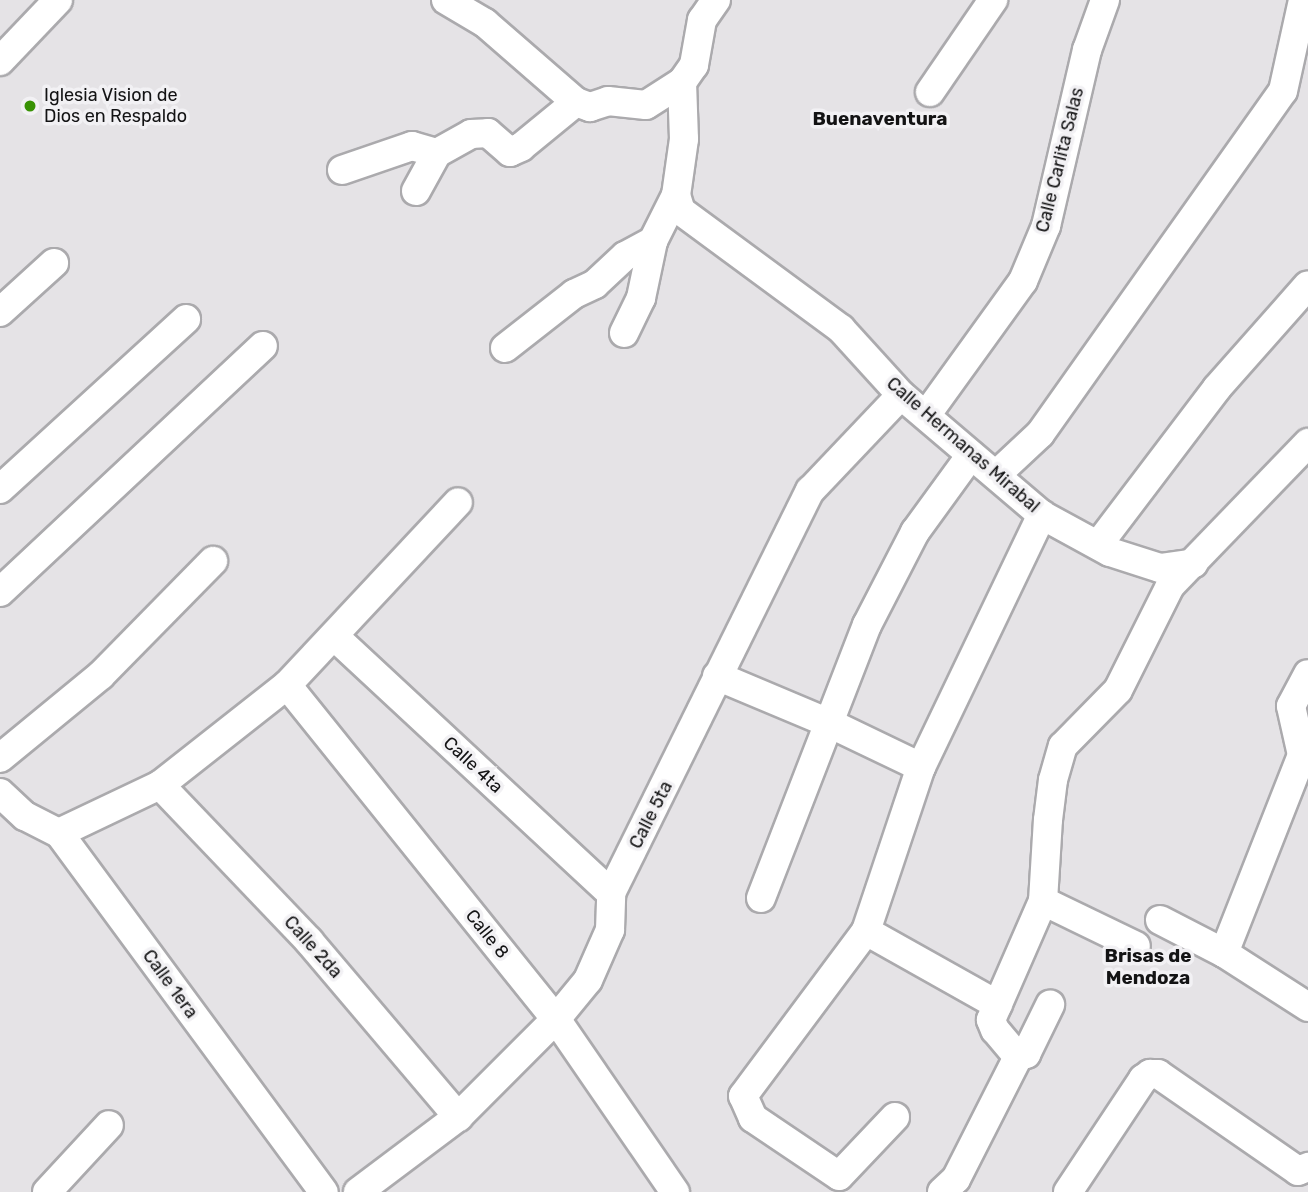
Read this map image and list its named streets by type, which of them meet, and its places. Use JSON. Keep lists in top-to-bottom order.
{
  "streets": {
    "street": [
      "Calle Carlita Salas",
      "Calle Hermanas Mirabal",
      "Calle 4ta",
      "Calle 5ta",
      "Calle 8",
      "Calle 2da",
      "Calle 1era"
    ]
  },
  "crossings": [
    ["Calle Carlita Salas", "Calle Hermanas Mirabal"],
    ["Calle Hermanas Mirabal", "Calle 5ta"],
    ["Calle 4ta", "Calle 5ta"],
    ["Calle 5ta", "Calle 8"],
    ["Calle 5ta", "Calle 2da"]
  ],
  "districts": ["Buenaventura", "Brisas de Mendoza"],
  "places": ["Iglesia Vision de Dios en Respaldo"]
}
